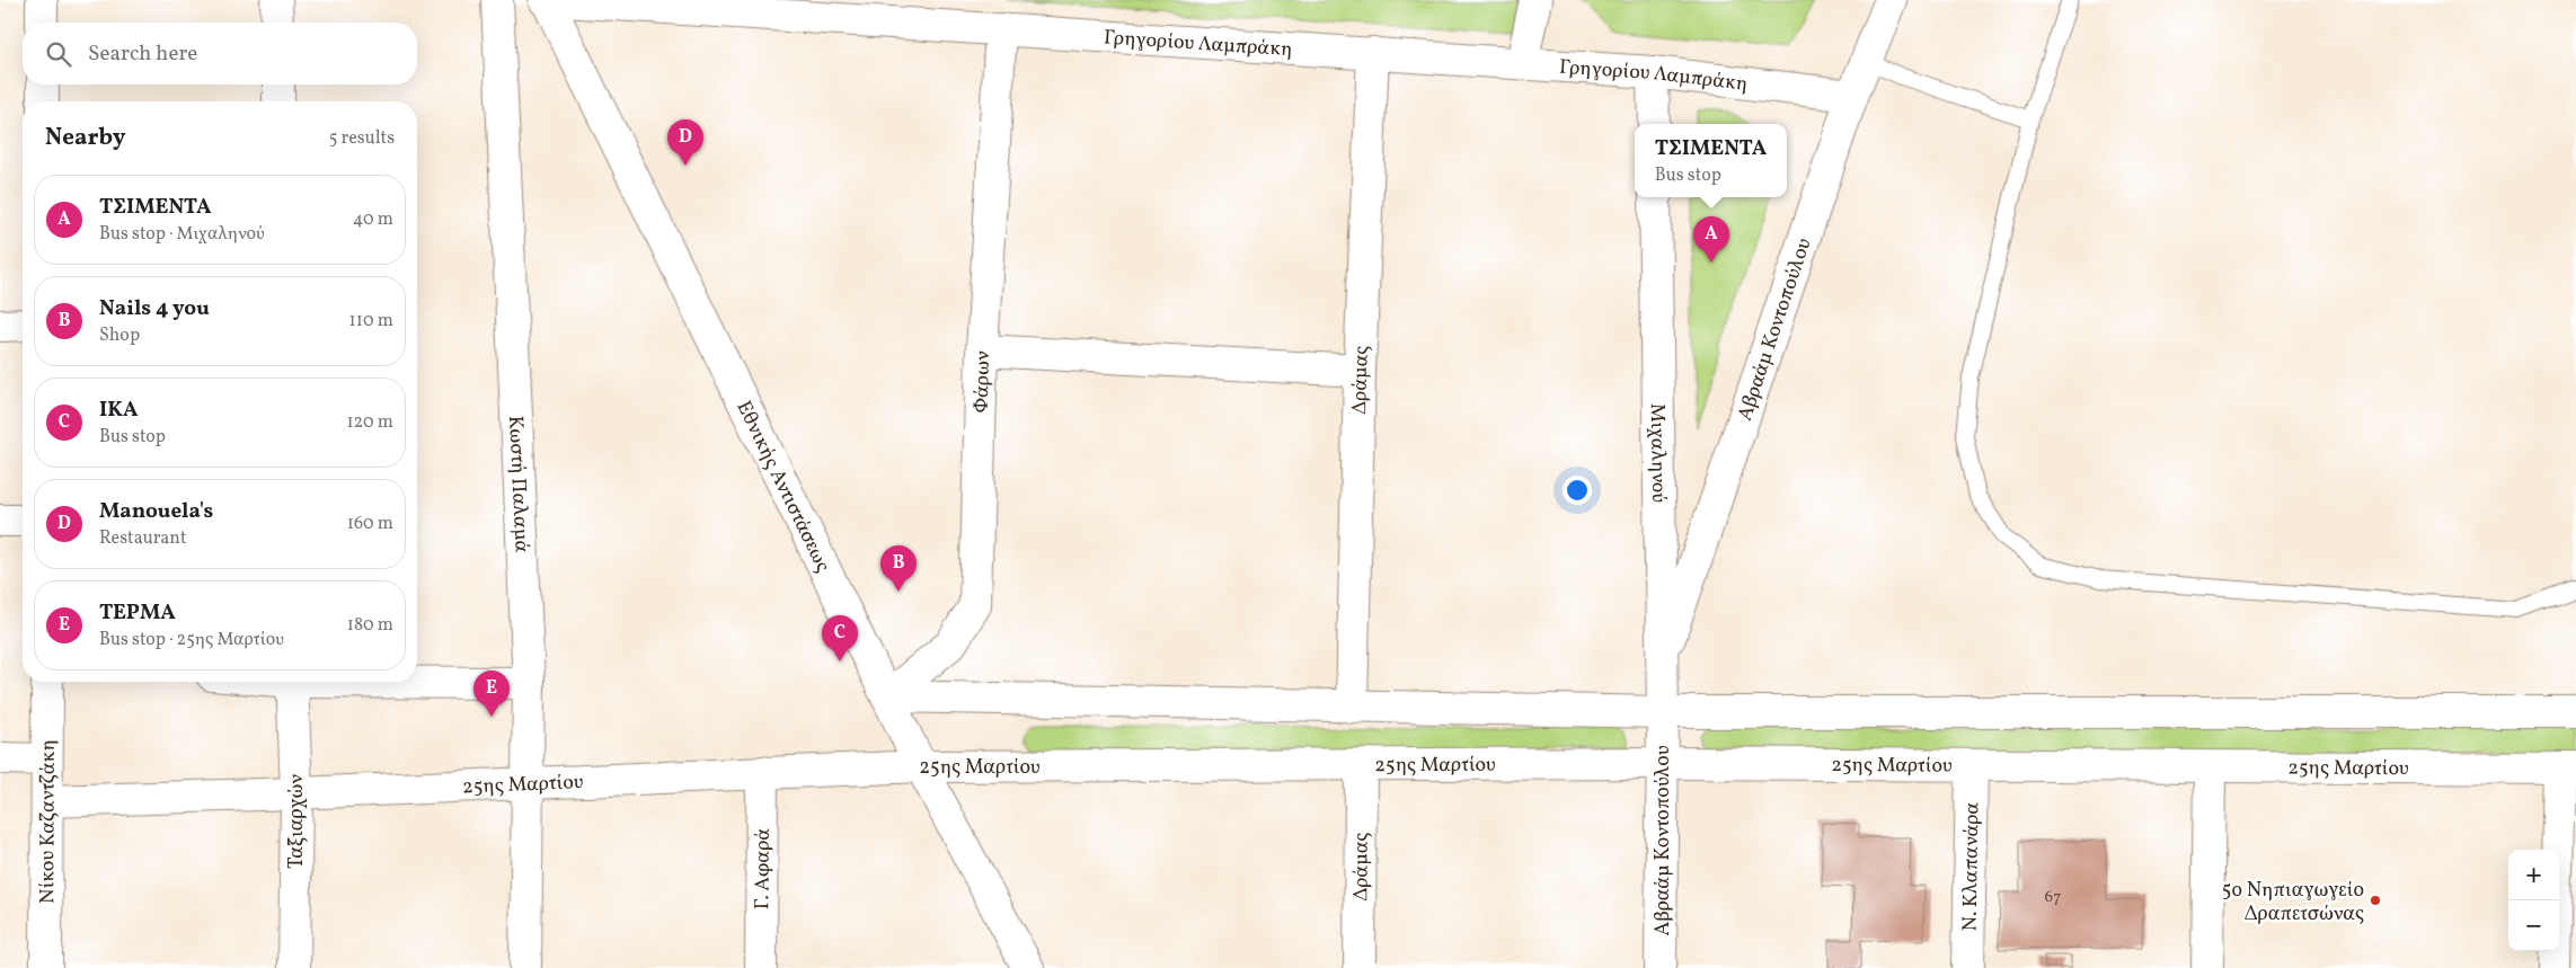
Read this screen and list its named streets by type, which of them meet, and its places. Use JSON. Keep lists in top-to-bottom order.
{
  "streets": {
    "street": [
      "Γρηγορίου Λαμπράκη",
      "Αβραάμ Κοντοπούλου",
      "Δράμας",
      "Φάρων",
      "Μιχαληνού",
      "Κωστή Παλαμά",
      "Εθνικής Αντιστάσεως",
      "25ης Μαρτίου",
      "Νίκου Καζαντζάκη",
      "Ταξιαρχών",
      "Ν. Κλαπανάρα",
      "Γ. Αφαρά"
    ]
  },
  "crossings": [
    ["Γρηγορίου Λαμπράκη", "Αβραάμ Κοντοπούλου"],
    ["Γρηγορίου Λαμπράκη", "Δράμας"],
    ["Γρηγορίου Λαμπράκη", "Φάρων"],
    ["Γρηγορίου Λαμπράκη", "Εθνικής Αντιστάσεως"],
    ["Αβραάμ Κοντοπούλου", "Μιχαληνού"],
    ["Αβραάμ Κοντοπούλου", "25ης Μαρτίου"],
    ["Δράμας", "25ης Μαρτίου"],
    ["Φάρων", "Εθνικής Αντιστάσεως"],
    ["Κωστή Παλαμά", "25ης Μαρτίου"],
    ["Εθνικής Αντιστάσεως", "25ης Μαρτίου"],
    ["25ης Μαρτίου", "Νίκου Καζαντζάκη"],
    ["25ης Μαρτίου", "Ταξιαρχών"],
    ["25ης Μαρτίου", "Ν. Κλαπανάρα"],
    ["25ης Μαρτίου", "Γ. Αφαρά"]
  ],
  "places": ["5ο Νηπιαγωγείο Δραπετσώνας"],
  "house_numbers": ["67"],
  "page": {
    "search": "Search here",
    "heading": ["Nearby", "5 results"],
    "pins": [
      "D",
      "A",
      "B",
      "C",
      "E"
    ],
    "popup": ["ΤΣΙΜΕΝΤΑ", "Bus stop"],
    "list": [
      {
        "mark": "A",
        "name": "ΤΣΙΜΕΝΤΑ",
        "note": "Bus stop · Μιχαληνού",
        "value": "40 m"
      },
      {
        "mark": "B",
        "name": "Nails 4 you",
        "note": "Shop",
        "value": "110 m"
      },
      {
        "mark": "C",
        "name": "ΙΚΑ",
        "note": "Bus stop",
        "value": "120 m"
      },
      {
        "mark": "D",
        "name": "Manouela's",
        "note": "Restaurant",
        "value": "160 m"
      },
      {
        "mark": "E",
        "name": "ΤΕΡΜΑ",
        "note": "Bus stop · 25ης Μαρτίου",
        "value": "180 m"
      }
    ],
    "map_buttons": ["+", "−"]
  }
}
